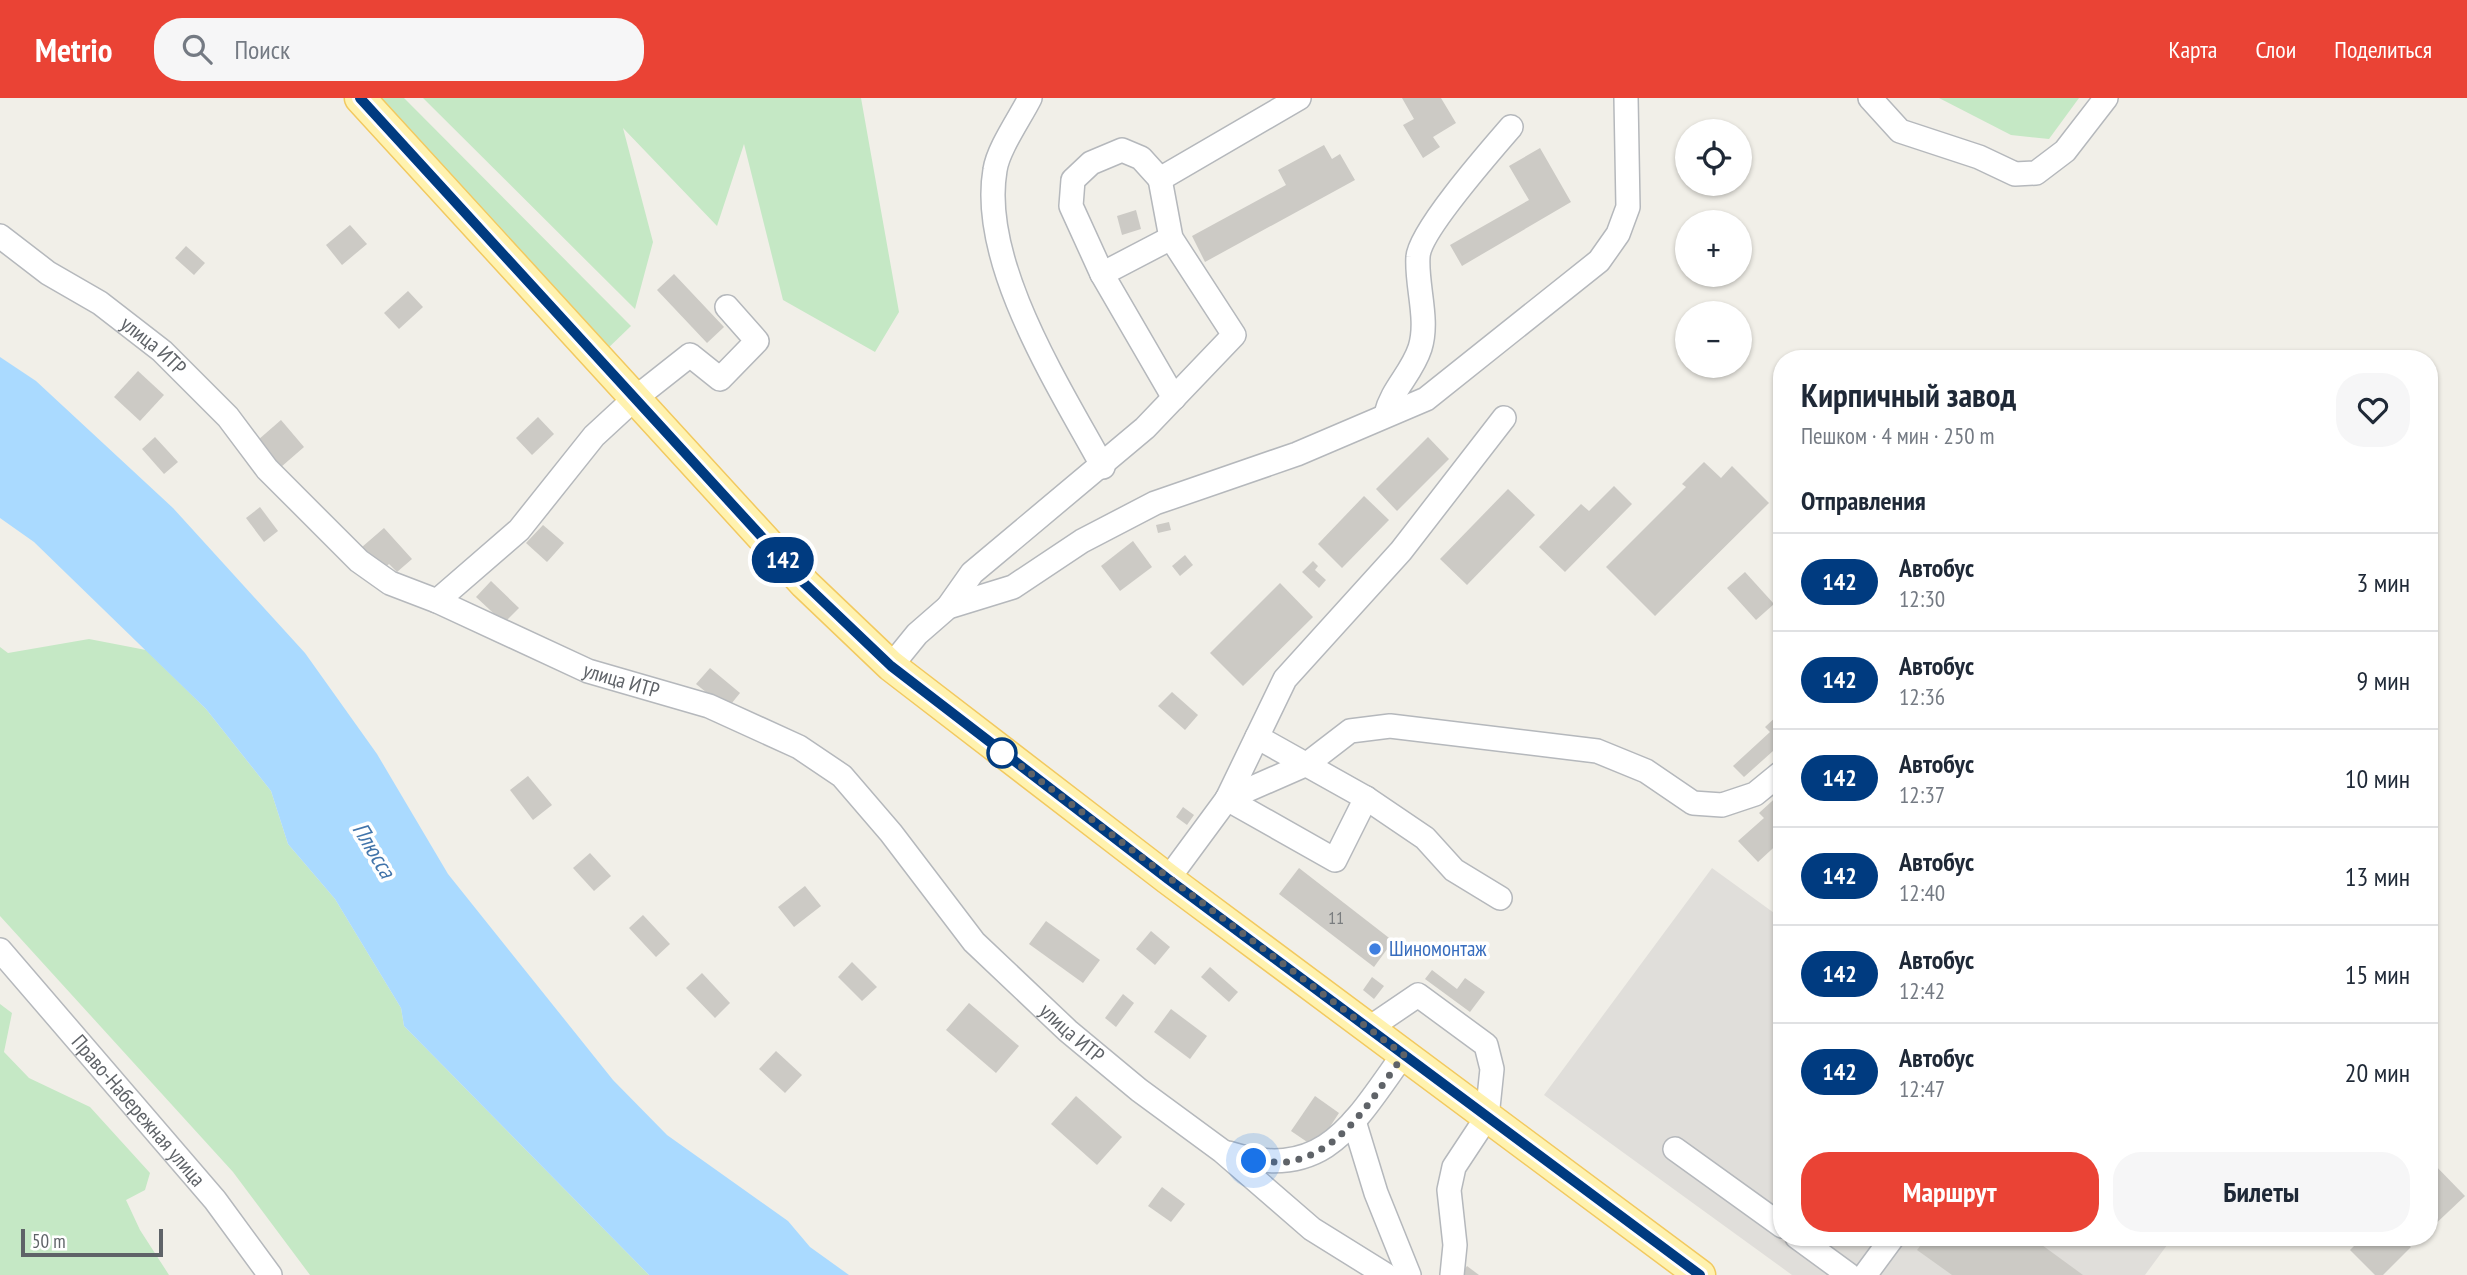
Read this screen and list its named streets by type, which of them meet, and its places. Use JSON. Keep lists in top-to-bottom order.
{
  "streets": {
    "street": ["улица ИТР", "Право-Набережная улица"]
  },
  "water": ["Плюсса"],
  "places": ["Шиномонтаж"],
  "lines": ["bus line 142"],
  "house_numbers": ["11"],
  "scale_bar": "50 m",
  "page": {
    "header": "Metrio",
    "search": "Поиск",
    "nav": ["Карта", "Слои", "Поделиться"],
    "on_map": "142",
    "map_buttons": ["+", "−"],
    "heading": [
      ["Кирпичный завод", "Пешком · 4 мин · 250 m"],
      "Отправления"
    ],
    "list": [
      {
        "mark": "142",
        "name": "Автобус",
        "note": "12:30",
        "value": "3 мин"
      },
      {
        "mark": "142",
        "name": "Автобус",
        "note": "12:36",
        "value": "9 мин"
      },
      {
        "mark": "142",
        "name": "Автобус",
        "note": "12:37",
        "value": "10 мин"
      },
      {
        "mark": "142",
        "name": "Автобус",
        "note": "12:40",
        "value": "13 мин"
      },
      {
        "mark": "142",
        "name": "Автобус",
        "note": "12:42",
        "value": "15 мин"
      },
      {
        "mark": "142",
        "name": "Автобус",
        "note": "12:47",
        "value": "20 мин"
      }
    ],
    "buttons": ["Маршрут", "Билеты"],
    "scale": "50 m"
  }
}
